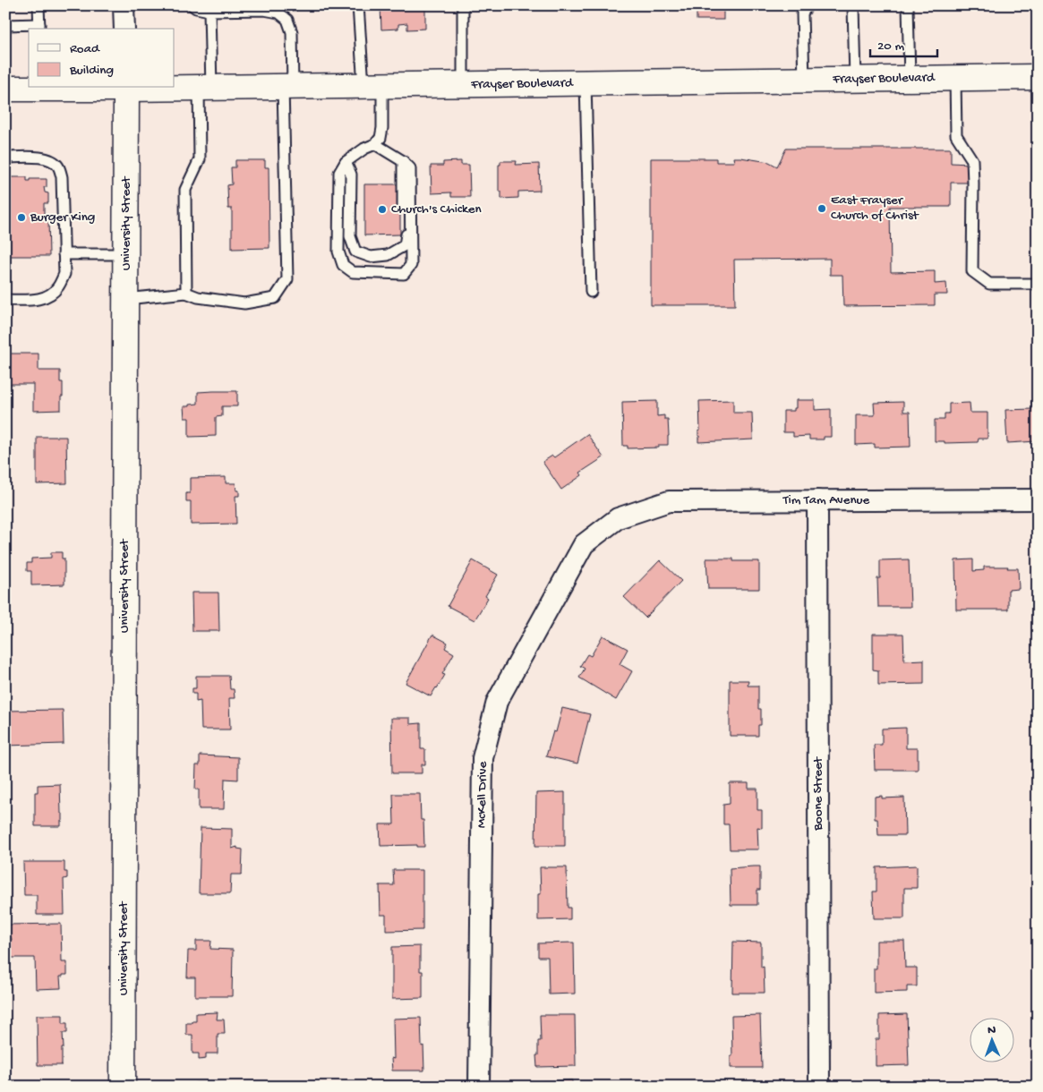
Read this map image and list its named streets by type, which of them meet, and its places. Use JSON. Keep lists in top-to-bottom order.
{
  "streets": {
    "main road": ["Frayser Boulevard", "University Street"],
    "street": ["Tim Tam Avenue", "Boone Street", "McKell Drive"]
  },
  "crossings": [
    ["Frayser Boulevard", "University Street"],
    ["Tim Tam Avenue", "Boone Street"],
    ["Tim Tam Avenue", "McKell Drive"]
  ],
  "places": ["East Frayser Church of Christ", "Church's Chicken", "Burger King"],
  "legend": ["Road", "Building"],
  "scale_bar": "20 m",
  "north": "top"
}
